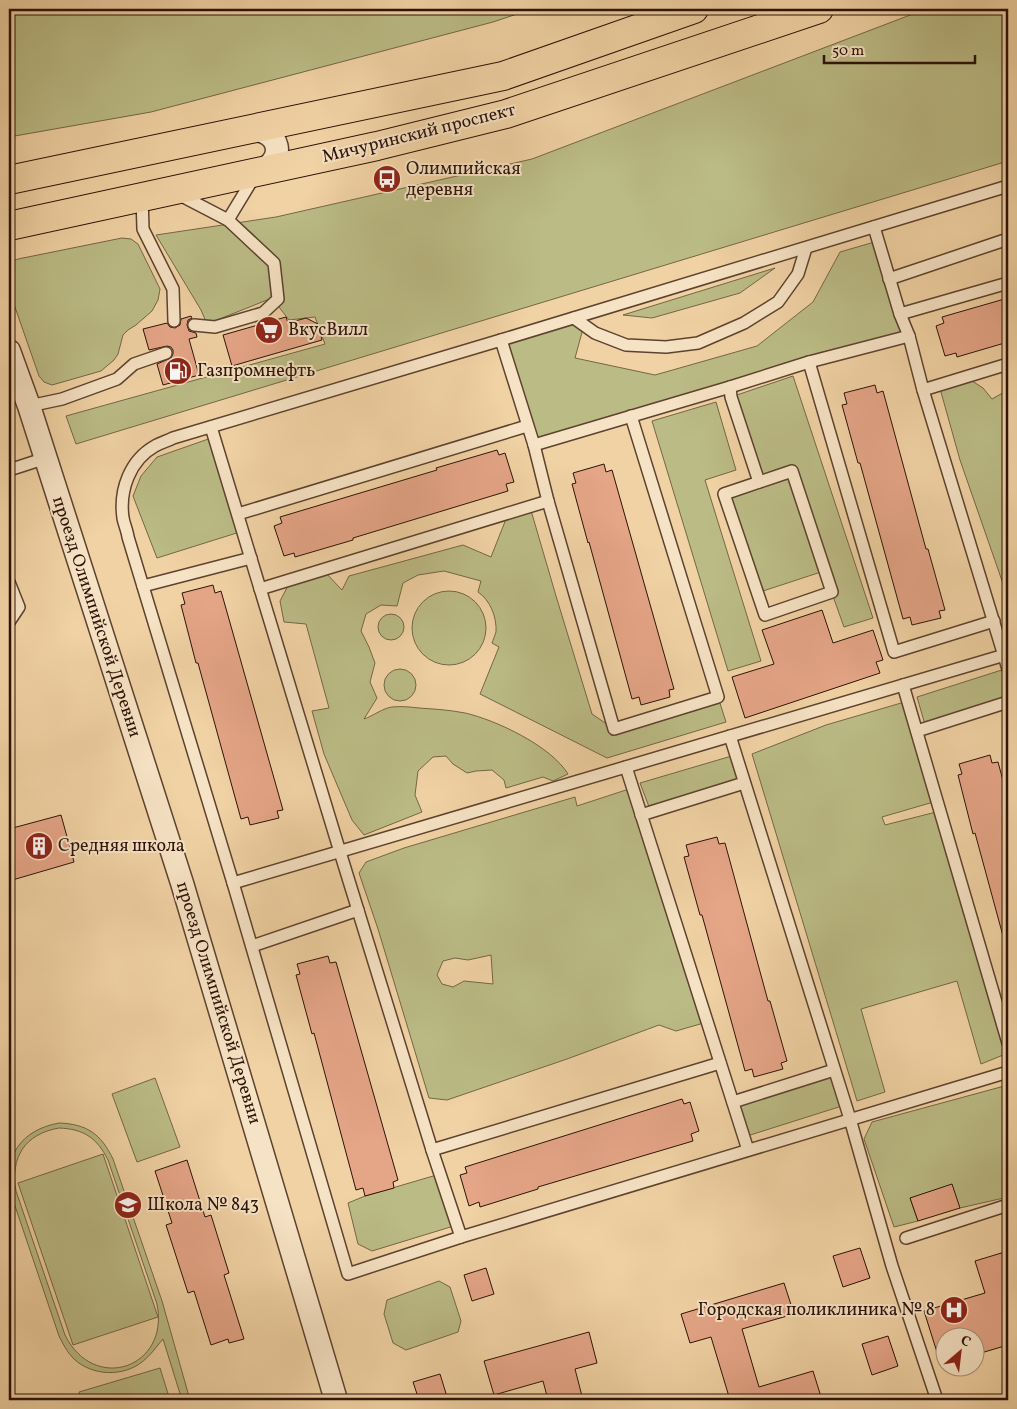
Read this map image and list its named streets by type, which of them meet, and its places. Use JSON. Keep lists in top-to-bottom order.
{
  "streets": {
    "main road": ["Мичуринский проспект"],
    "street": ["проезд Олимпийской Деревни"]
  },
  "places": {
    "bus stop": ["Олимпийская деревня"],
    "supermarket": ["ВкусВилл"],
    "fuel station": ["Газпромнефть"],
    "building": ["Средняя школа"],
    "school or university": ["Школа № 843"],
    "hospital": ["Городская поликлиника № 8"]
  },
  "scale_bar": "50 m",
  "north": "top right"
}
